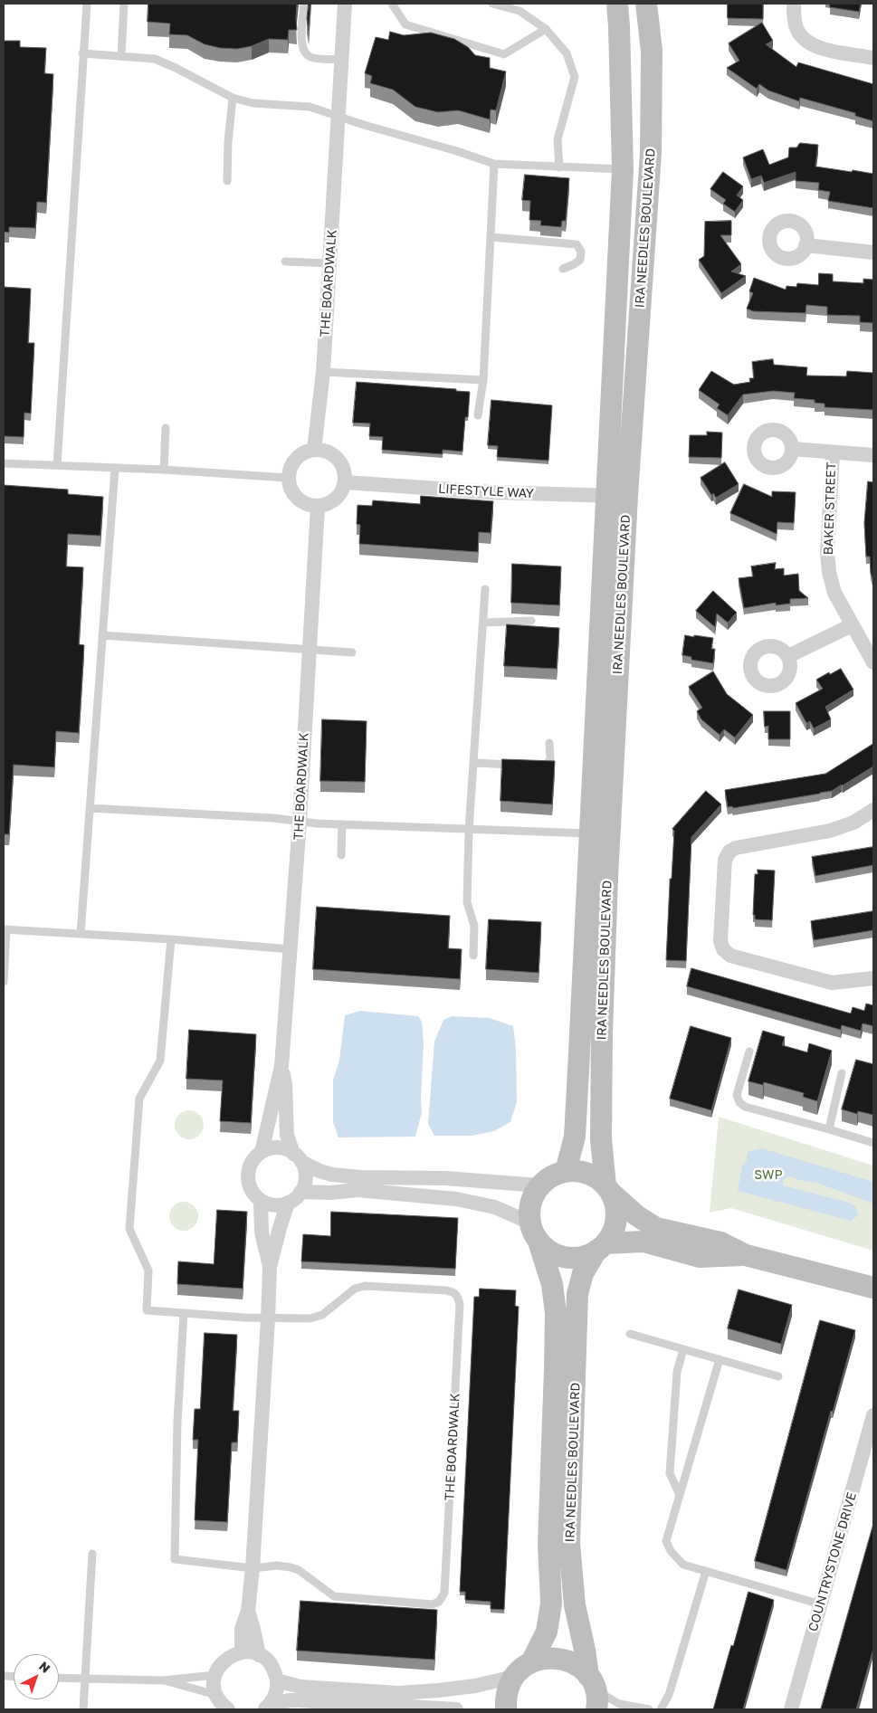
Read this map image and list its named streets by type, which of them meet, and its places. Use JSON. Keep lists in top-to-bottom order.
{
  "streets": {
    "main road": ["IRA NEEDLES BOULEVARD"],
    "street": [
      "THE BOARDWALK",
      "LIFESTYLE WAY",
      "BAKER STREET",
      "COUNTRYSTONE DRIVE"
    ]
  },
  "crossings": [
    ["IRA NEEDLES BOULEVARD", "LIFESTYLE WAY"],
    ["THE BOARDWALK", "LIFESTYLE WAY"]
  ],
  "parks": ["SWP"],
  "north": "top right"
}
